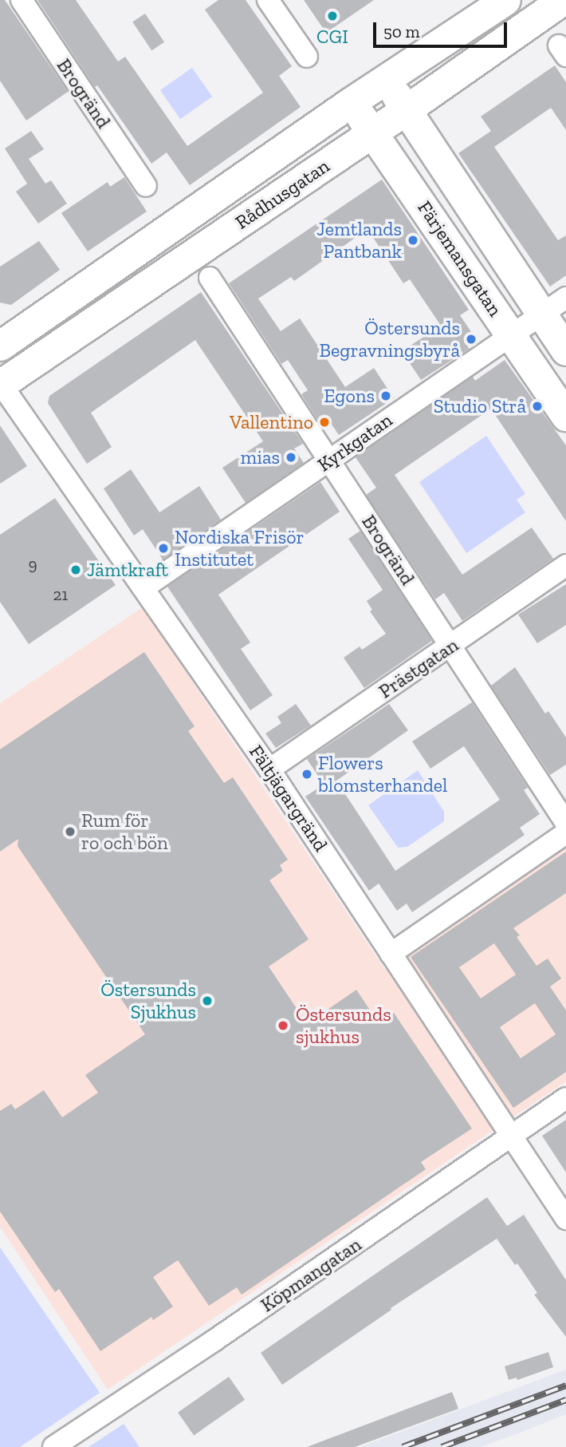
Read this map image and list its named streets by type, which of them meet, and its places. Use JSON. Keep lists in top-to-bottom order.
{
  "streets": {
    "main road": ["Rådhusgatan", "Färjemansgatan"],
    "street": [
      "Brogränd",
      "Kyrkgatan",
      "Prästgatan",
      "Fältjägargränd",
      "Köpmangatan"
    ]
  },
  "crossings": [
    ["Brogränd", "Kyrkgatan"],
    ["Brogränd", "Prästgatan"],
    ["Rådhusgatan", "Färjemansgatan"],
    ["Rådhusgatan", "Fältjägargränd"],
    ["Färjemansgatan", "Kyrkgatan"],
    ["Kyrkgatan", "Fältjägargränd"],
    ["Prästgatan", "Fältjägargränd"],
    ["Fältjägargränd", "Köpmangatan"]
  ],
  "places": [
    "CGI",
    "Jemtlands Pantbank",
    "Östersunds Begravningsbyrå",
    "Egons",
    "Studio Strå",
    "Vallentino",
    "mias",
    "Nordiska Frisör Institutet",
    "Jämtkraft",
    "Flowers blomsterhandel",
    "Rum för ro och bön",
    "Östersunds Sjukhus",
    "Östersunds sjukhus"
  ],
  "house_numbers": ["9", "21"],
  "scale_bar": "50 m"
}
